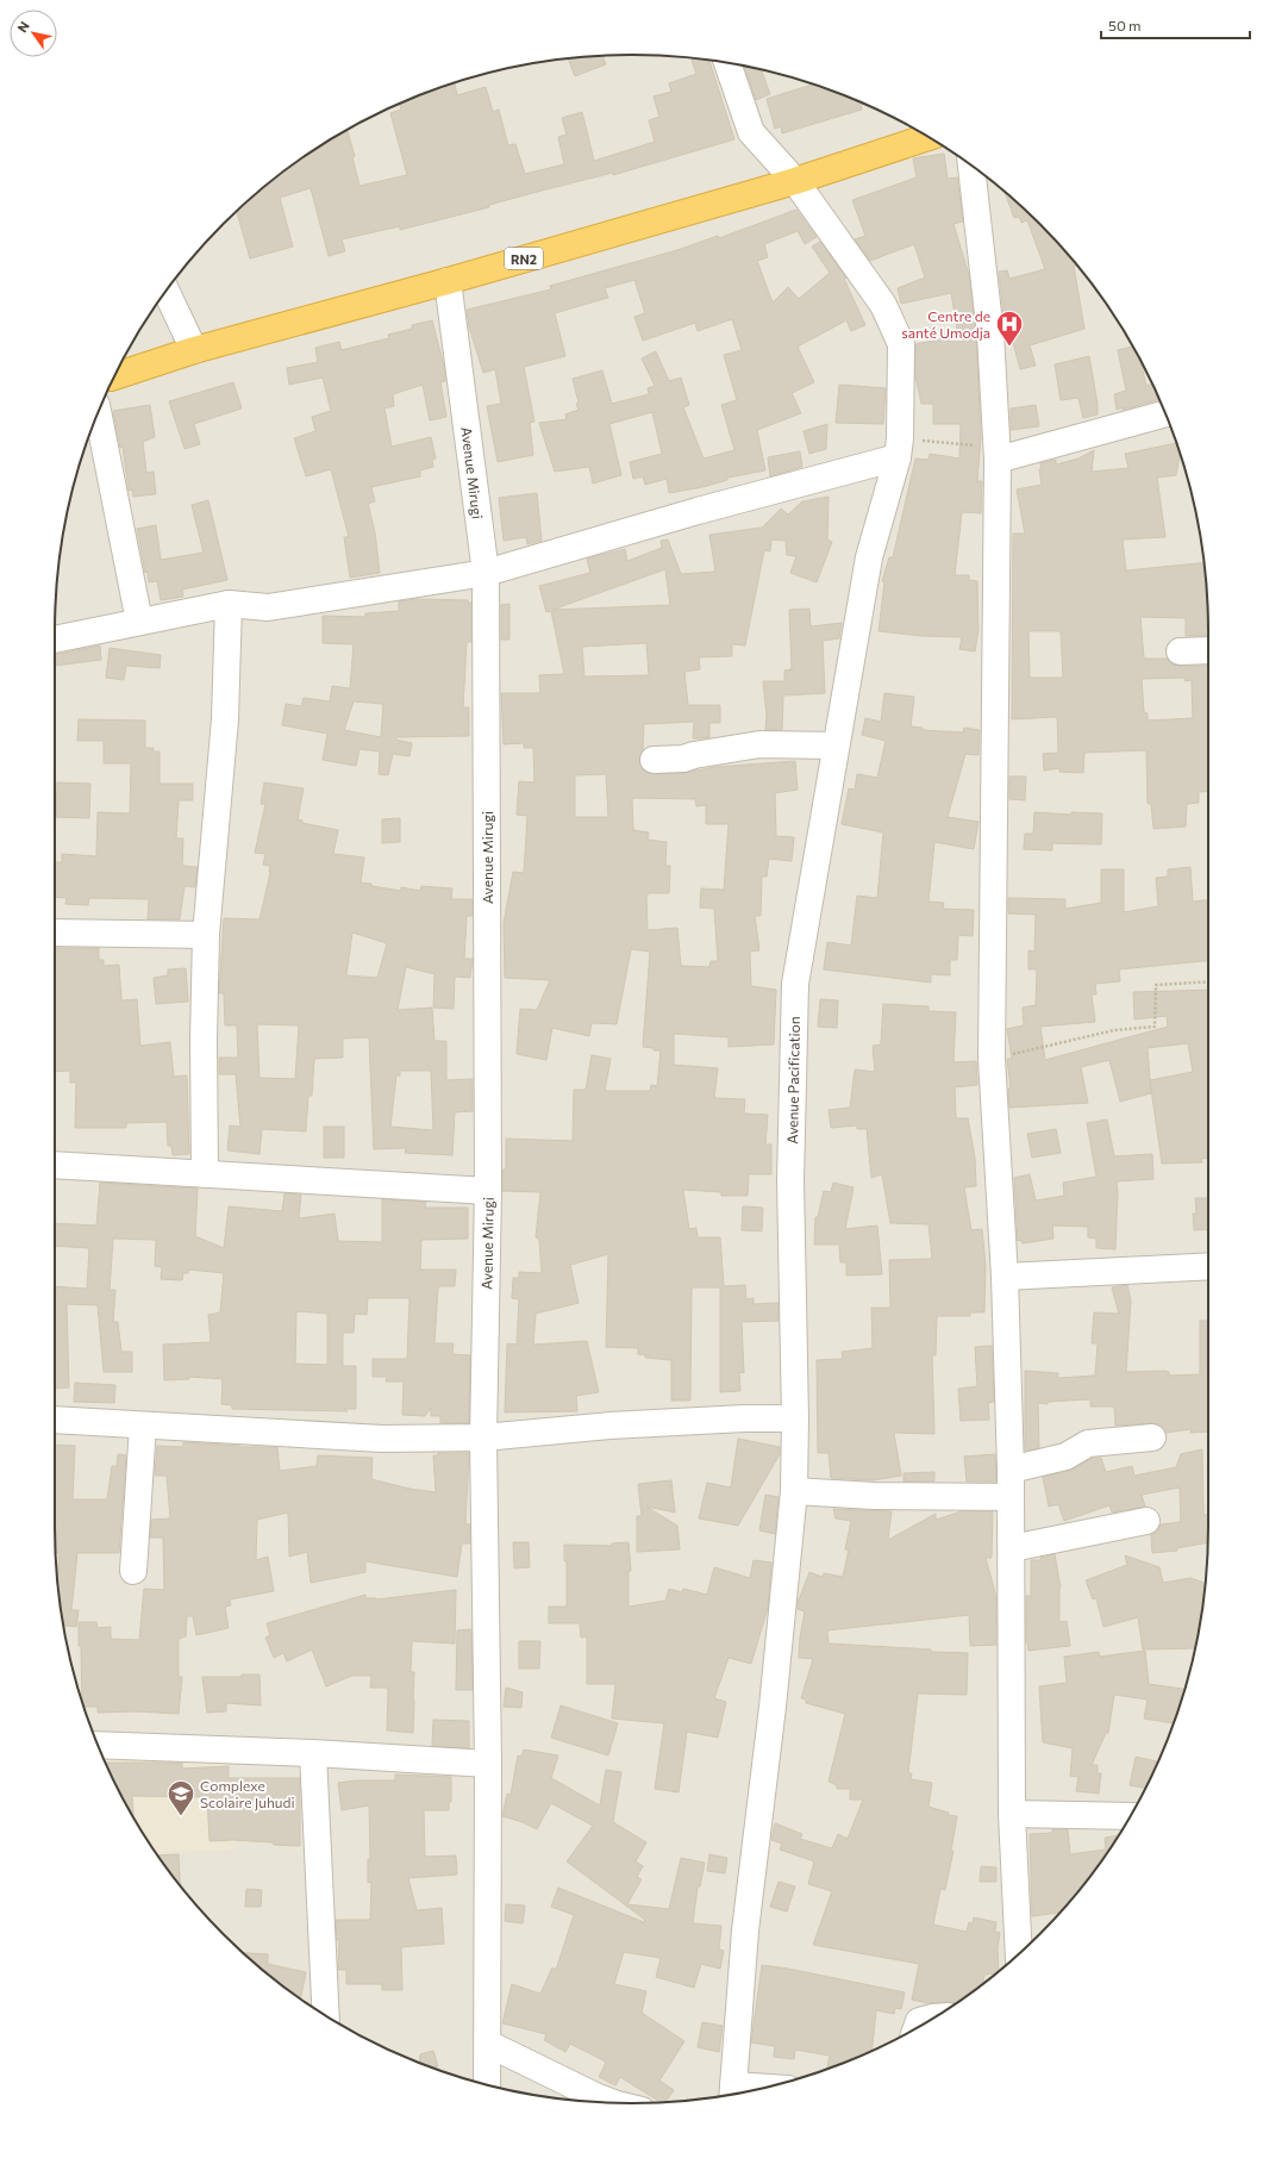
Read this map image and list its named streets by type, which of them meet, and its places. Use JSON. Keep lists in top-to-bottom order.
{
  "streets": {
    "highway": ["RN2"],
    "street": ["Avenue Mirugi", "Avenue Pacification"]
  },
  "crossings": [
    ["RN2", "Avenue Mirugi"],
    ["RN2", "Avenue Pacification"]
  ],
  "places": {
    "hospital": ["Centre de santé Umodja"],
    "school or university": ["Complexe Scolaire Juhudi"]
  },
  "scale_bar": "50 m",
  "north": "top left"
}
